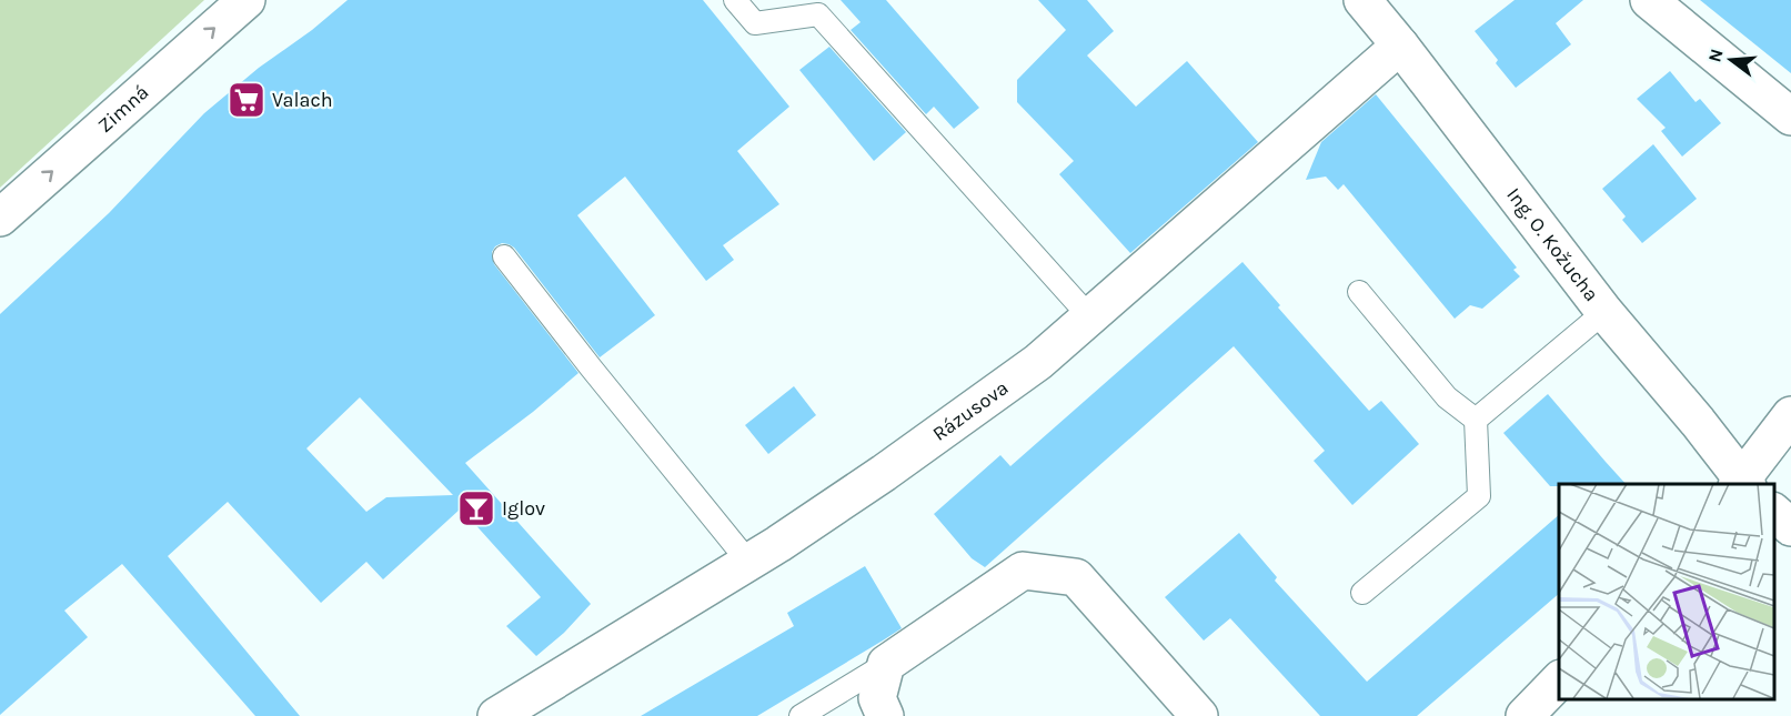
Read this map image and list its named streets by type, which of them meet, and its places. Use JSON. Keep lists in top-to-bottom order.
{
  "streets": {
    "street": ["Zimná", "Ing. O. Kožucha", "Rázusova"]
  },
  "crossings": [
    ["Ing. O. Kožucha", "Rázusova"]
  ],
  "one_way": ["Zimná"],
  "places": {
    "supermarket": ["Valach"],
    "bar": ["Iglov"]
  },
  "north": "left"
}
